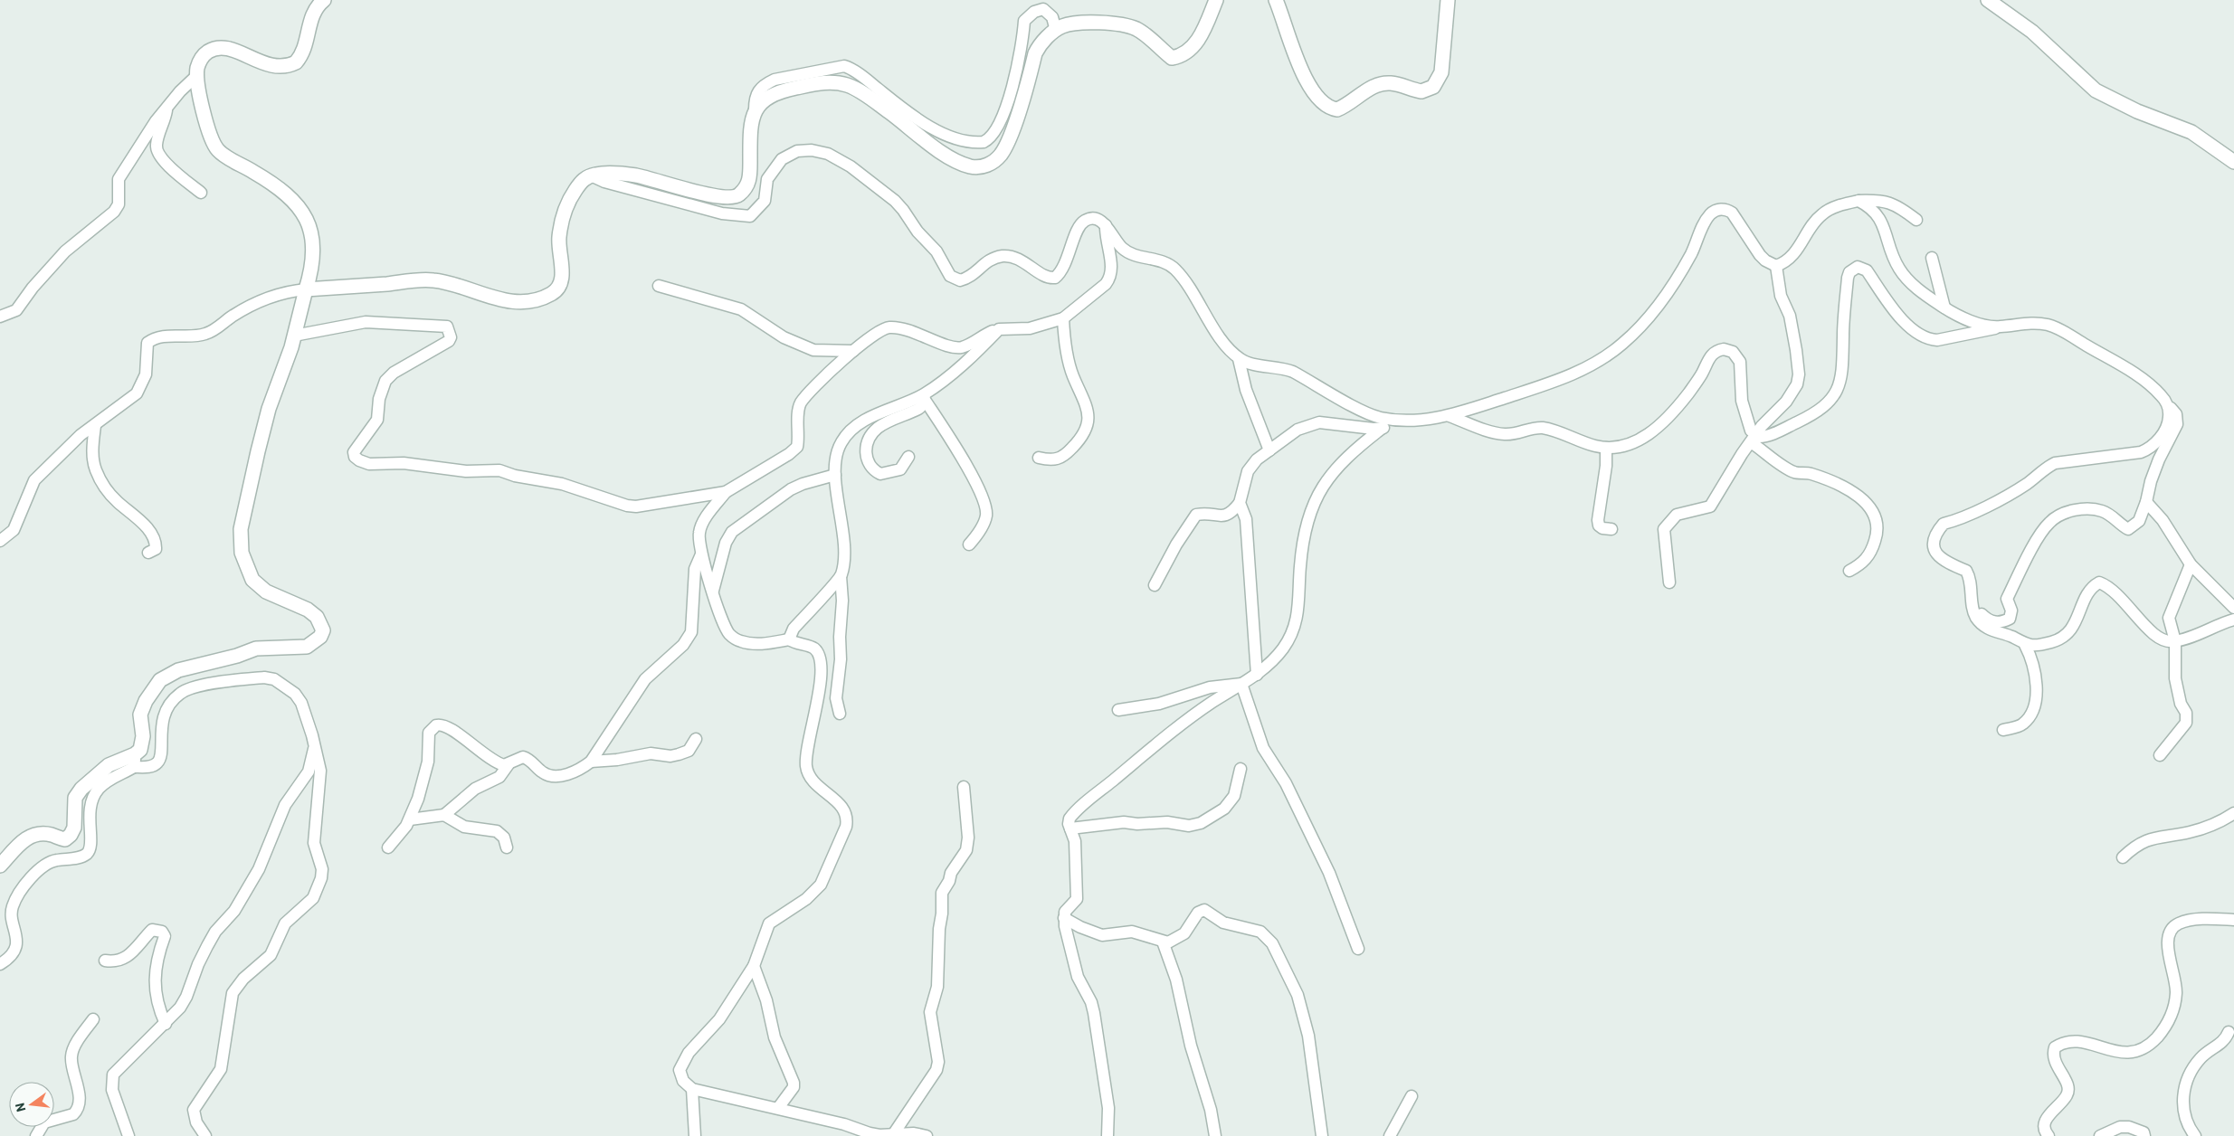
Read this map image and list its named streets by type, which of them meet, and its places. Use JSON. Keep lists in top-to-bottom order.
{
  "north": "left"
}
